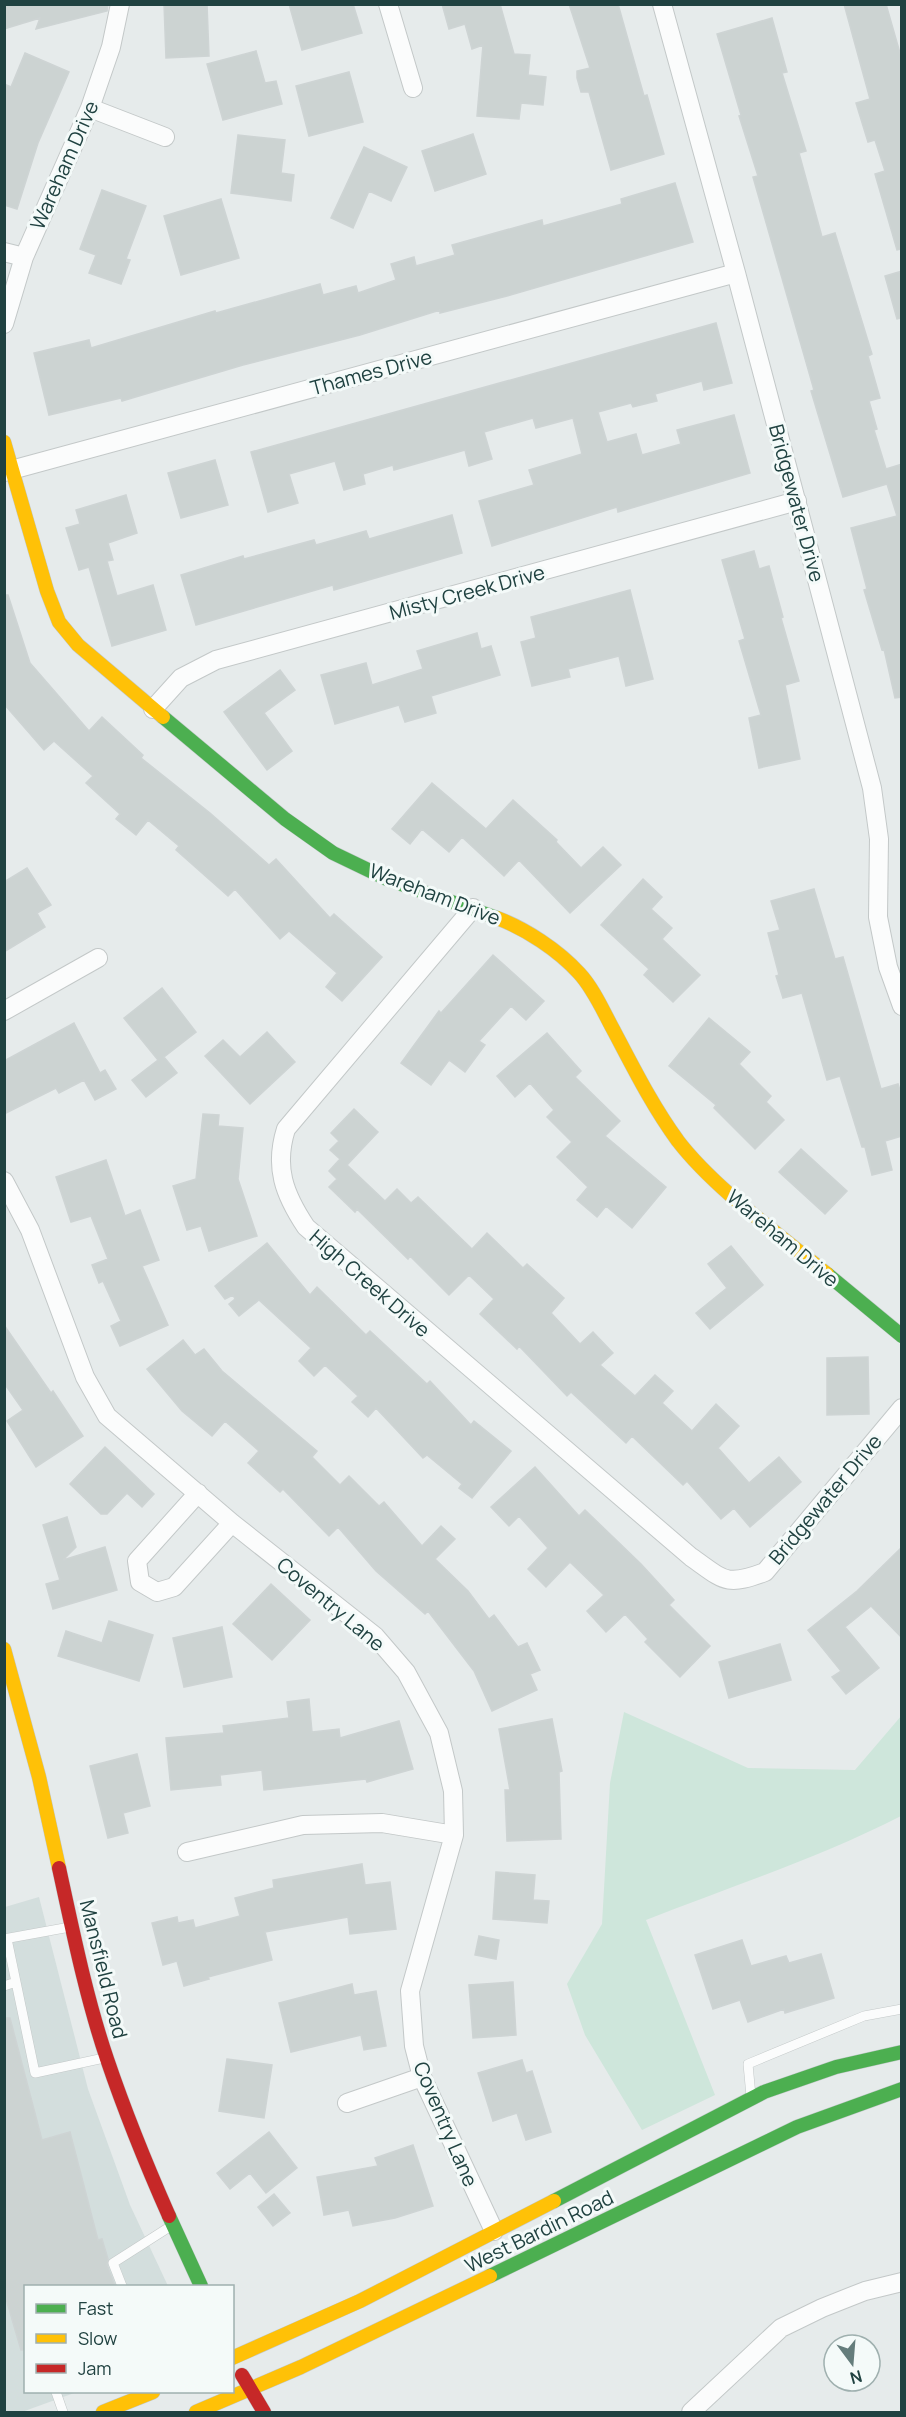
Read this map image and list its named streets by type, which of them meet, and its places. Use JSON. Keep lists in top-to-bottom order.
{
  "streets": {
    "street": [
      "Wareham Drive",
      "Thames Drive",
      "Bridgewater Drive",
      "Misty Creek Drive",
      "High Creek Drive",
      "Coventry Lane",
      "Mansfield Road",
      "West Bardin Road"
    ]
  },
  "crossings": [
    ["Wareham Drive", "Thames Drive"],
    ["Wareham Drive", "Misty Creek Drive"],
    ["Wareham Drive", "High Creek Drive"],
    ["Thames Drive", "Bridgewater Drive"],
    ["Bridgewater Drive", "Misty Creek Drive"],
    ["Bridgewater Drive", "High Creek Drive"],
    ["Coventry Lane", "West Bardin Road"]
  ],
  "legend": ["Fast", "Slow", "Jam"],
  "north": "bottom"
}
